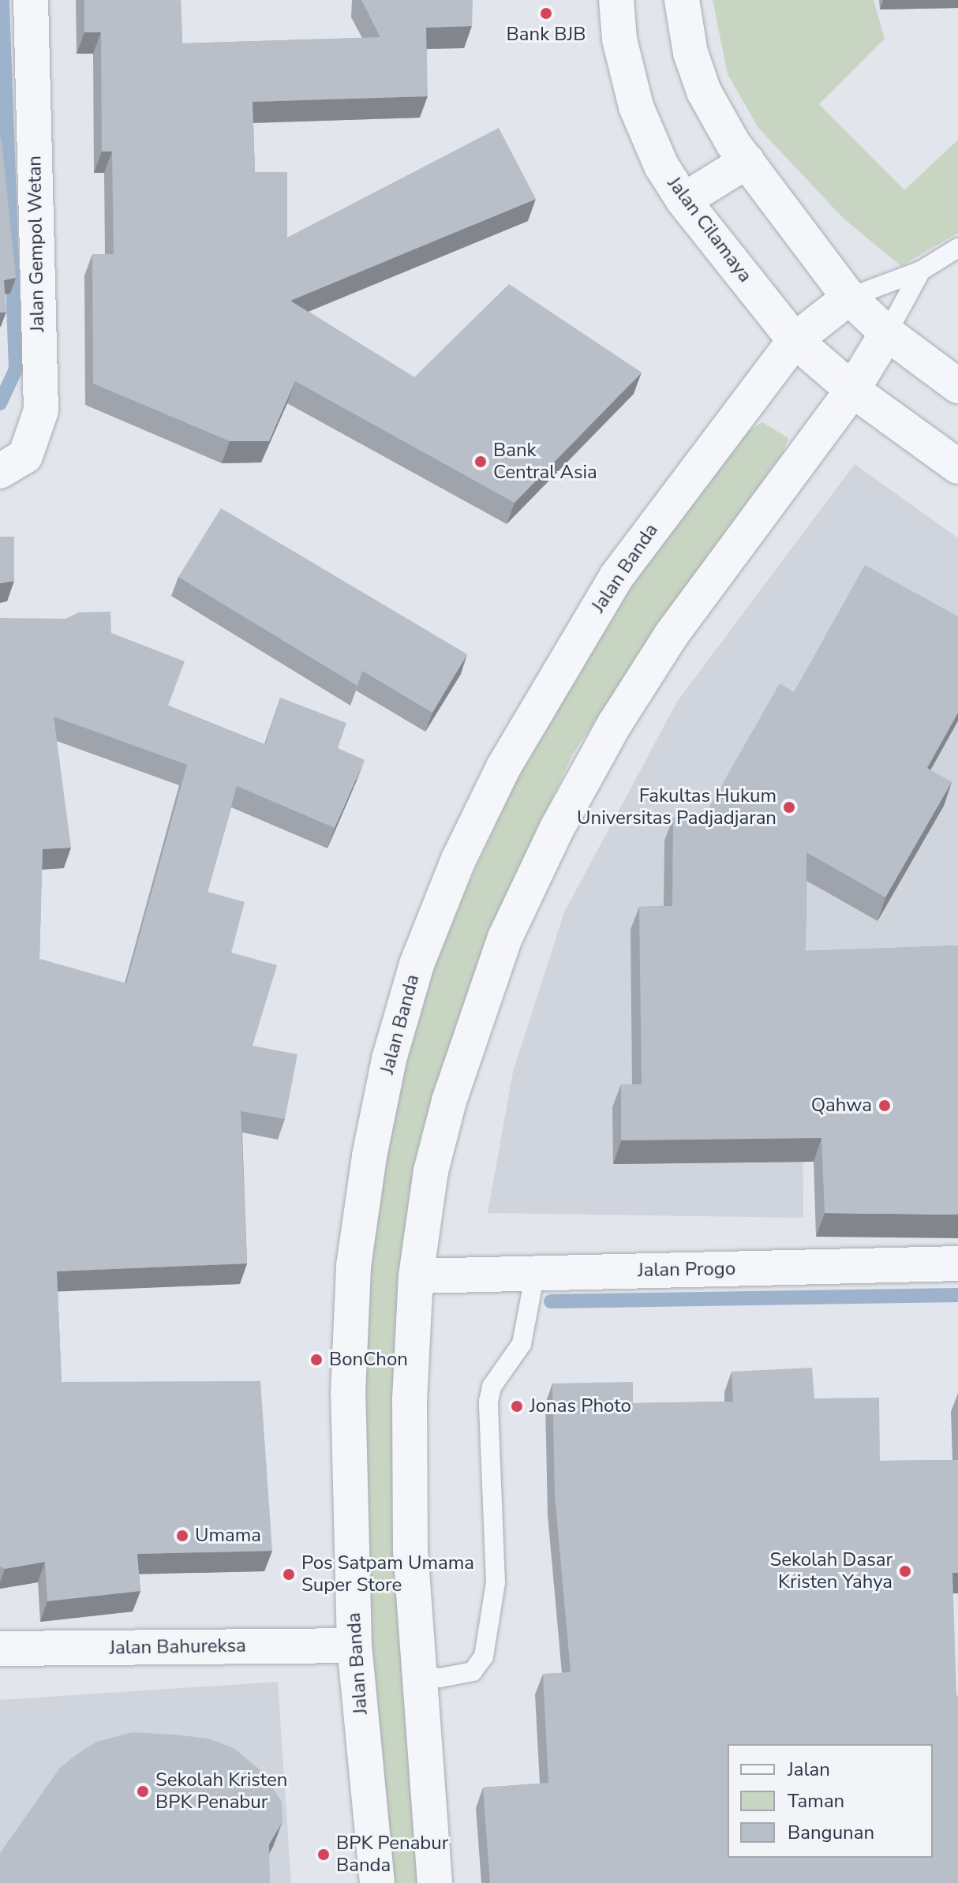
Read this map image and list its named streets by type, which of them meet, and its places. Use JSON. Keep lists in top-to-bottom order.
{
  "streets": {
    "street": [
      "Jalan Cilamaya",
      "Jalan Gempol Wetan",
      "Jalan Banda",
      "Jalan Progo",
      "Jalan Bahureksa"
    ]
  },
  "crossings": [
    ["Jalan Cilamaya", "Jalan Banda"],
    ["Jalan Banda", "Jalan Bahureksa"]
  ],
  "places": [
    "Bank BJB",
    "Bank Central Asia",
    "Fakultas Hukum Universitas Padjadjaran",
    "Qahwa",
    "BonChon",
    "Jonas Photo",
    "Umama",
    "Sekolah Dasar Kristen Yahya",
    "Pos Satpam Umama Super Store",
    "Sekolah Kristen BPK Penabur",
    "BPK Penabur Banda"
  ],
  "legend": ["Jalan", "Taman", "Bangunan"]
}
